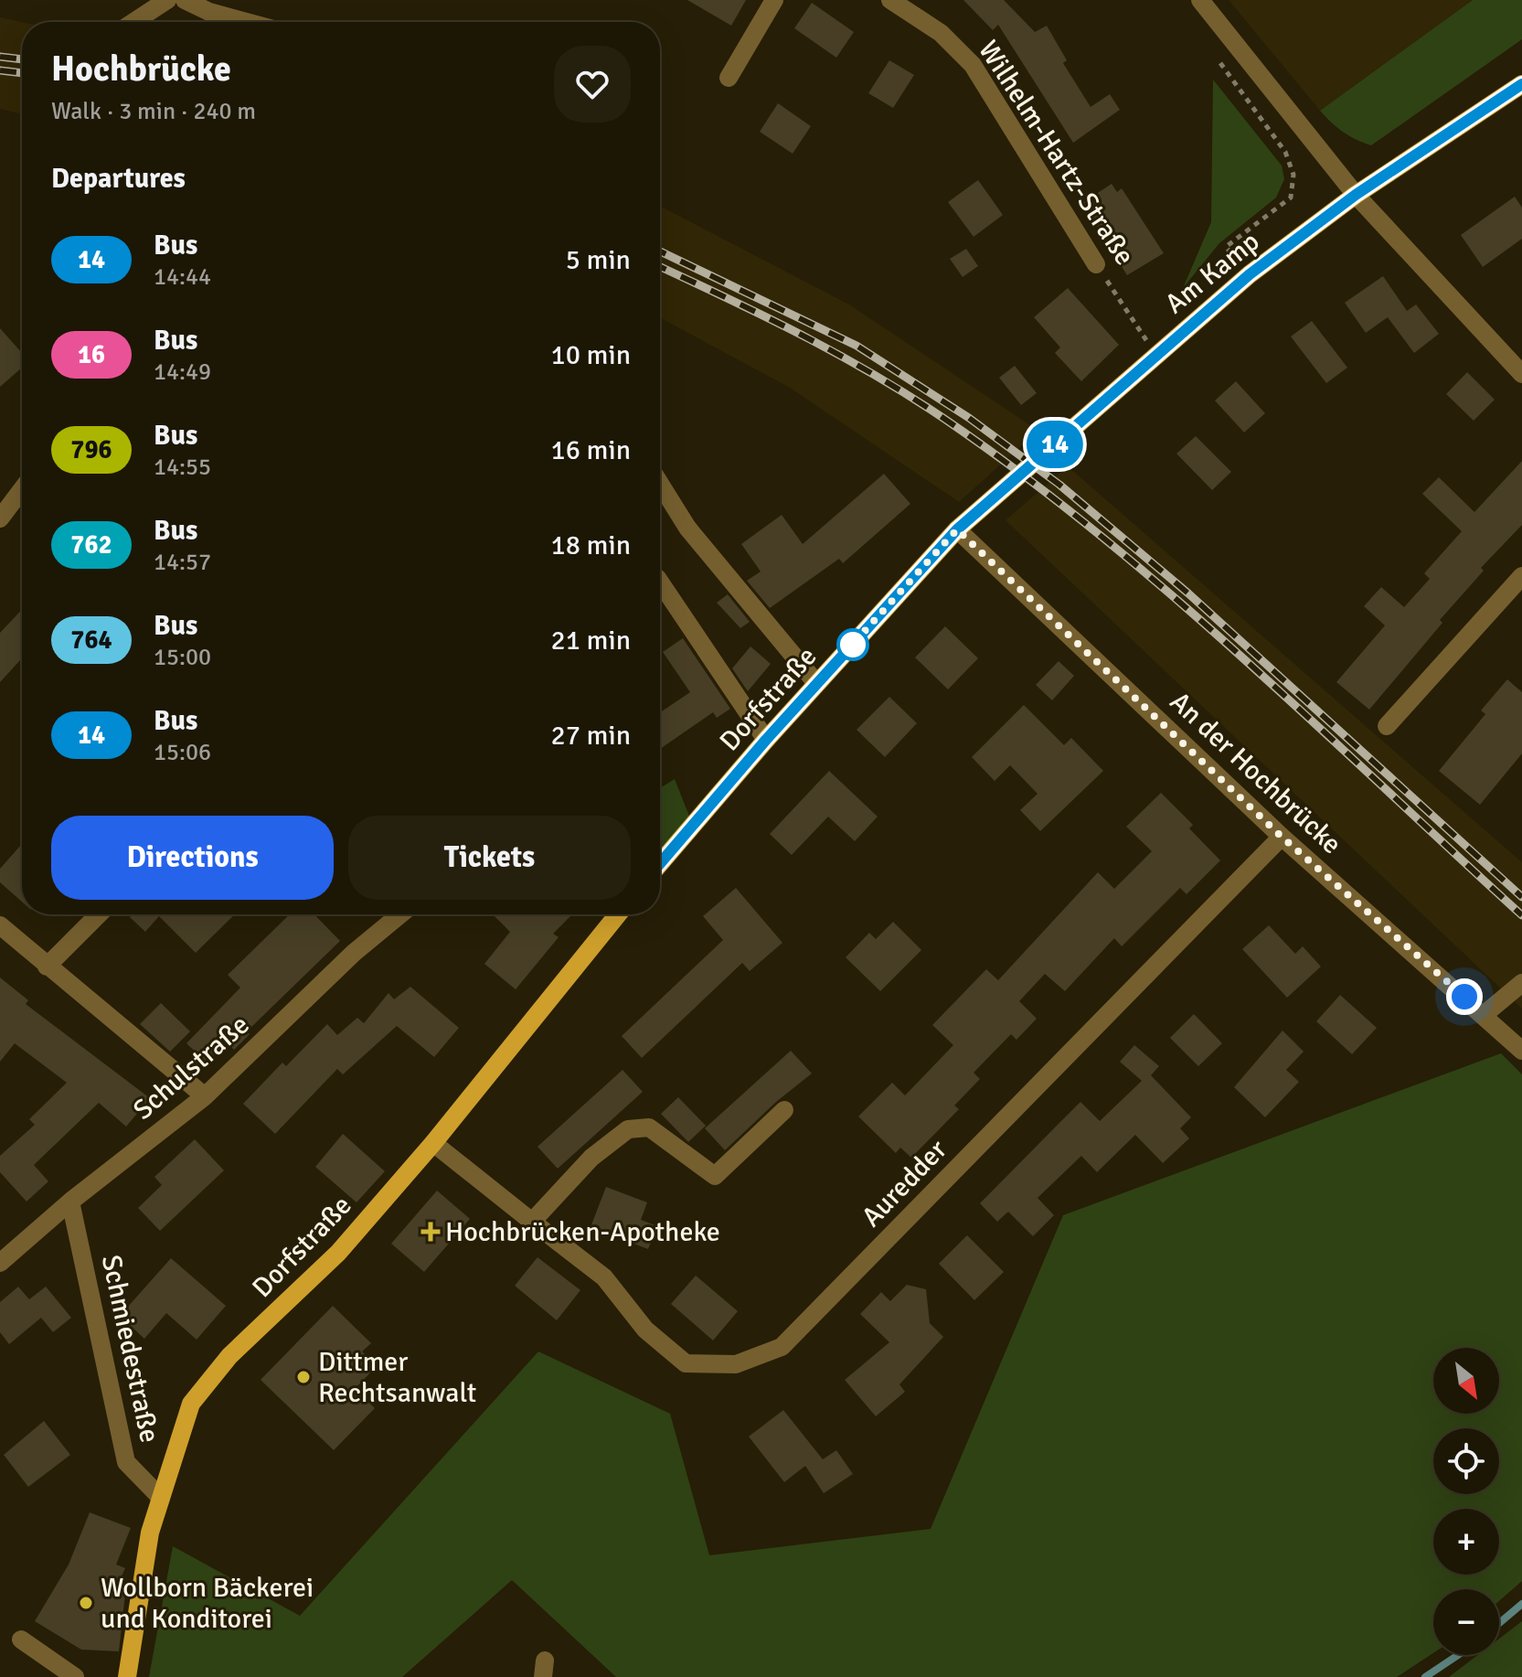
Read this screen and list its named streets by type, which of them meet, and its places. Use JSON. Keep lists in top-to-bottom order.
{
  "streets": {
    "main road": ["Am Kamp", "Dorfstraße"],
    "street": [
      "Wilhelm-Hartz-Straße",
      "An der Hochbrücke",
      "Schulstraße",
      "Auredder",
      "Schmiedestraße"
    ]
  },
  "crossings": [
    ["Wilhelm-Hartz-Straße", "Am Kamp"],
    ["Am Kamp", "Dorfstraße"],
    ["Am Kamp", "An der Hochbrücke"],
    ["Dorfstraße", "An der Hochbrücke"],
    ["Dorfstraße", "Auredder"],
    ["Dorfstraße", "Schmiedestraße"],
    ["An der Hochbrücke", "Auredder"],
    ["Schulstraße", "Schmiedestraße"]
  ],
  "places": {
    "health": ["Hochbrücken-Apotheke"],
    "other": ["Dittmer Rechtsanwalt", "Wollborn Bäckerei und Konditorei"]
  },
  "lines": ["bus line 14"],
  "north": "bottom right",
  "page": {
    "on_map": "14",
    "heading": [
      ["Hochbrücke", "Walk · 3 min · 240 m"],
      "Departures"
    ],
    "list": [
      {
        "mark": "14",
        "name": "Bus",
        "note": "14:44",
        "value": "5 min"
      },
      {
        "mark": "16",
        "name": "Bus",
        "note": "14:49",
        "value": "10 min"
      },
      {
        "mark": "796",
        "name": "Bus",
        "note": "14:55",
        "value": "16 min"
      },
      {
        "mark": "762",
        "name": "Bus",
        "note": "14:57",
        "value": "18 min"
      },
      {
        "mark": "764",
        "name": "Bus",
        "note": "15:00",
        "value": "21 min"
      },
      {
        "mark": "14",
        "name": "Bus",
        "note": "15:06",
        "value": "27 min"
      }
    ],
    "buttons": ["Directions", "Tickets"],
    "map_buttons": ["+", "−"]
  }
}
